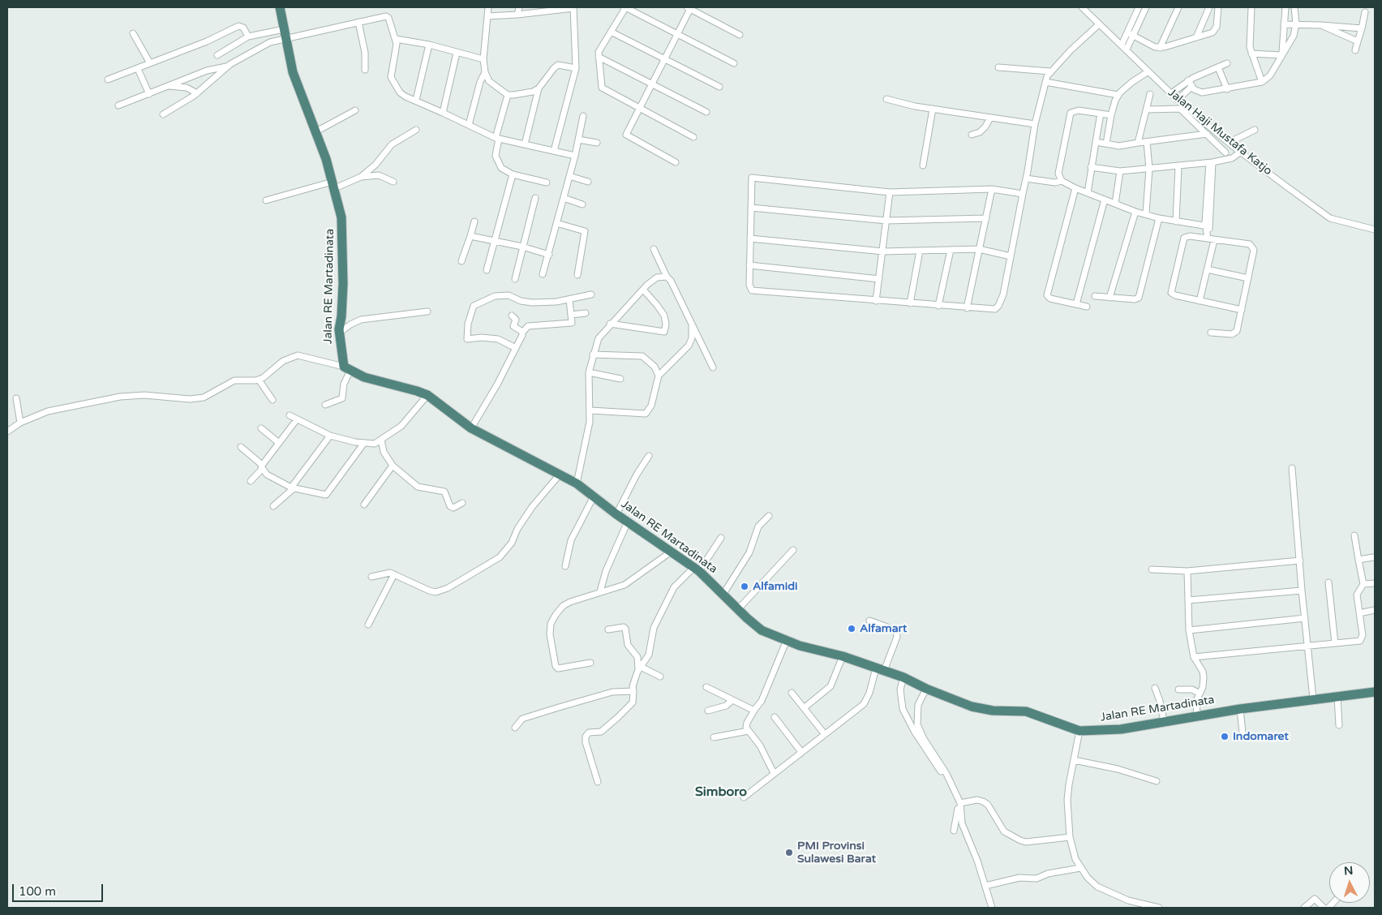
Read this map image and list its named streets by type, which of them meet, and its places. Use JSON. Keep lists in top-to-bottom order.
{
  "streets": {
    "highway": ["Jalan RE Martadinata"],
    "street": ["Jalan Haji Mustafa Katjo"]
  },
  "districts": ["Simboro"],
  "places": [
    "Alfamidi",
    "Alfamart",
    "Indomaret",
    "PMI Provinsi Sulawesi Barat"
  ],
  "scale_bar": "100 m",
  "north": "top"
}
